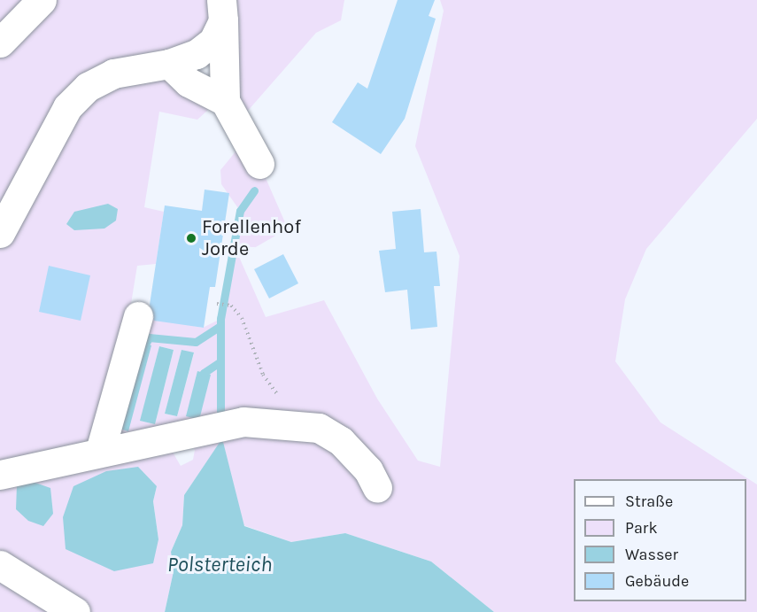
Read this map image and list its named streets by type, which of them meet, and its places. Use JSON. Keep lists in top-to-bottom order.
{
  "water": ["Polsterteich"],
  "places": ["Forellenhof Jorde"],
  "legend": [
    "Straße",
    "Park",
    "Wasser",
    "Gebäude"
  ]
}
